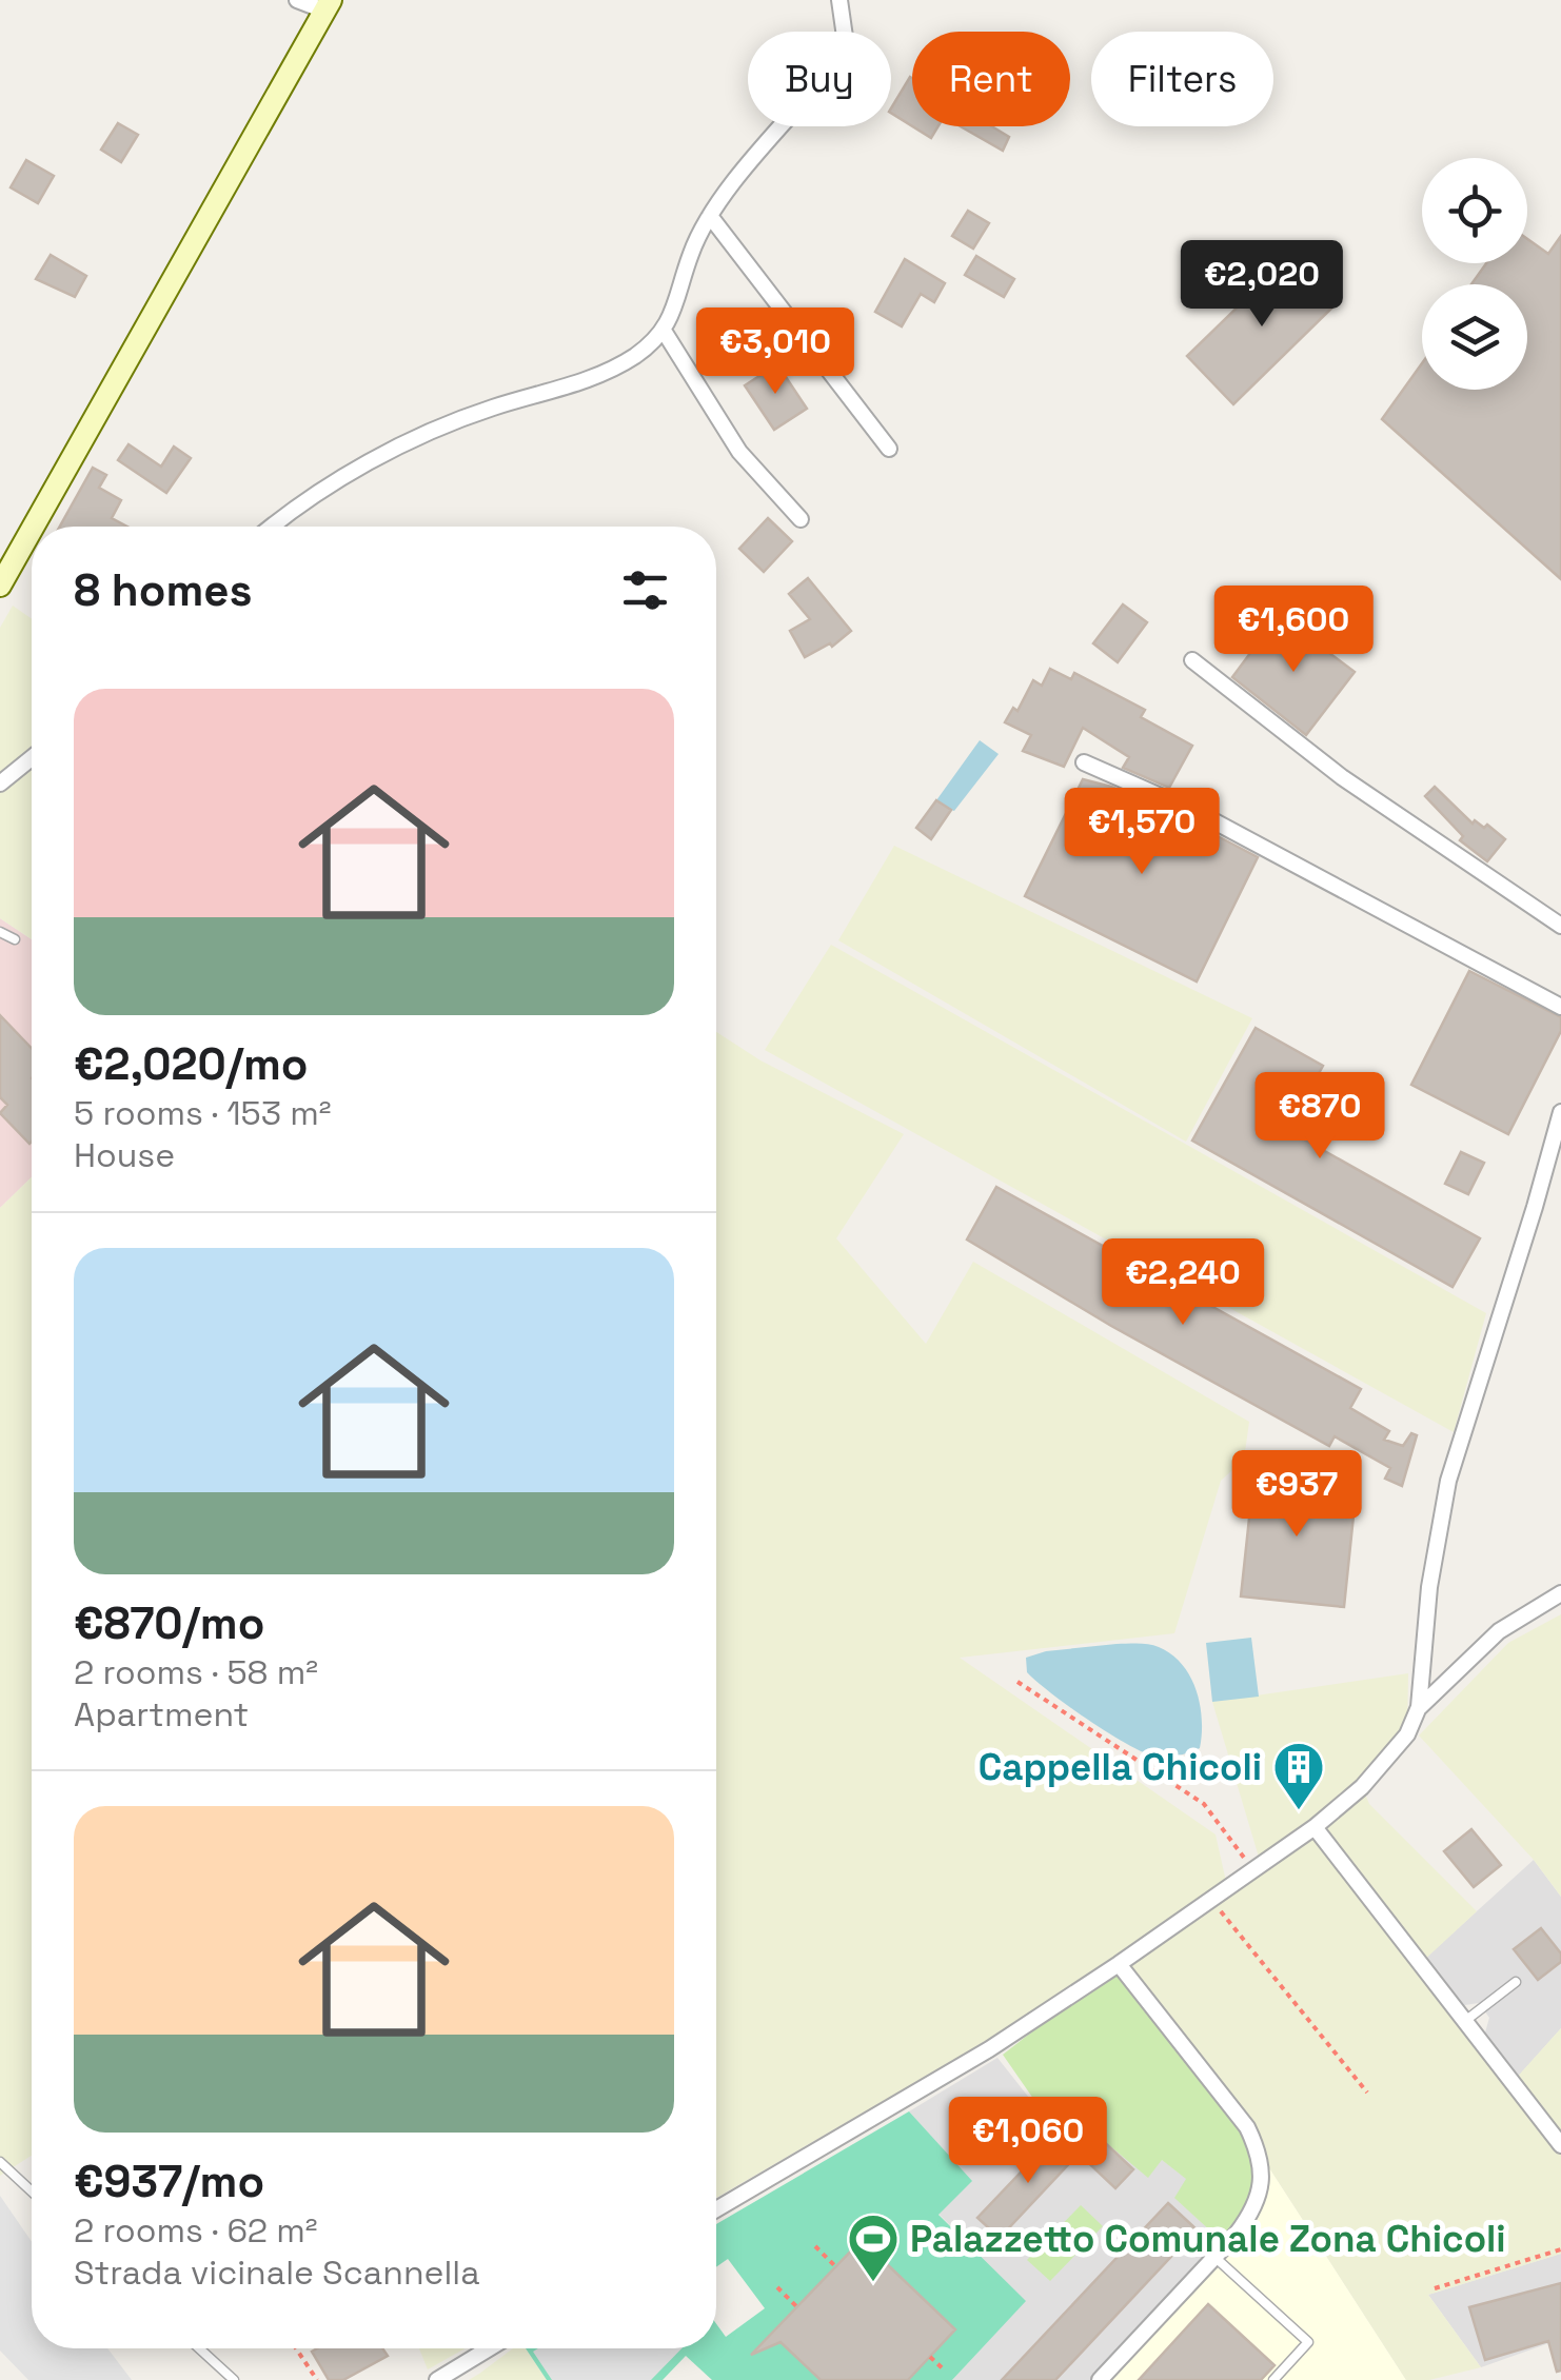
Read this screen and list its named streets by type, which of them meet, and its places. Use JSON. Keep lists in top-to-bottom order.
{
  "places": {
    "building": ["Cappella Chicoli"],
    "sports": ["Palazzetto Comunale Zona Chicoli"]
  },
  "page": {
    "chip": ["Buy", "Rent", "Filters"],
    "price": [
      "€2,020",
      "€3,010",
      "€1,600",
      "€1,570",
      "€870",
      "€2,240",
      "€937",
      "€1,060"
    ],
    "heading": "8 homes",
    "list": [
      {
        "name": "€2,020/mo",
        "note": "5 rooms · 153 m² · House"
      },
      {
        "name": "€870/mo",
        "note": "2 rooms · 58 m² · Apartment"
      },
      {
        "name": "€937/mo",
        "note": "2 rooms · 62 m² · Strada vicinale Scannella"
      }
    ]
  }
}
